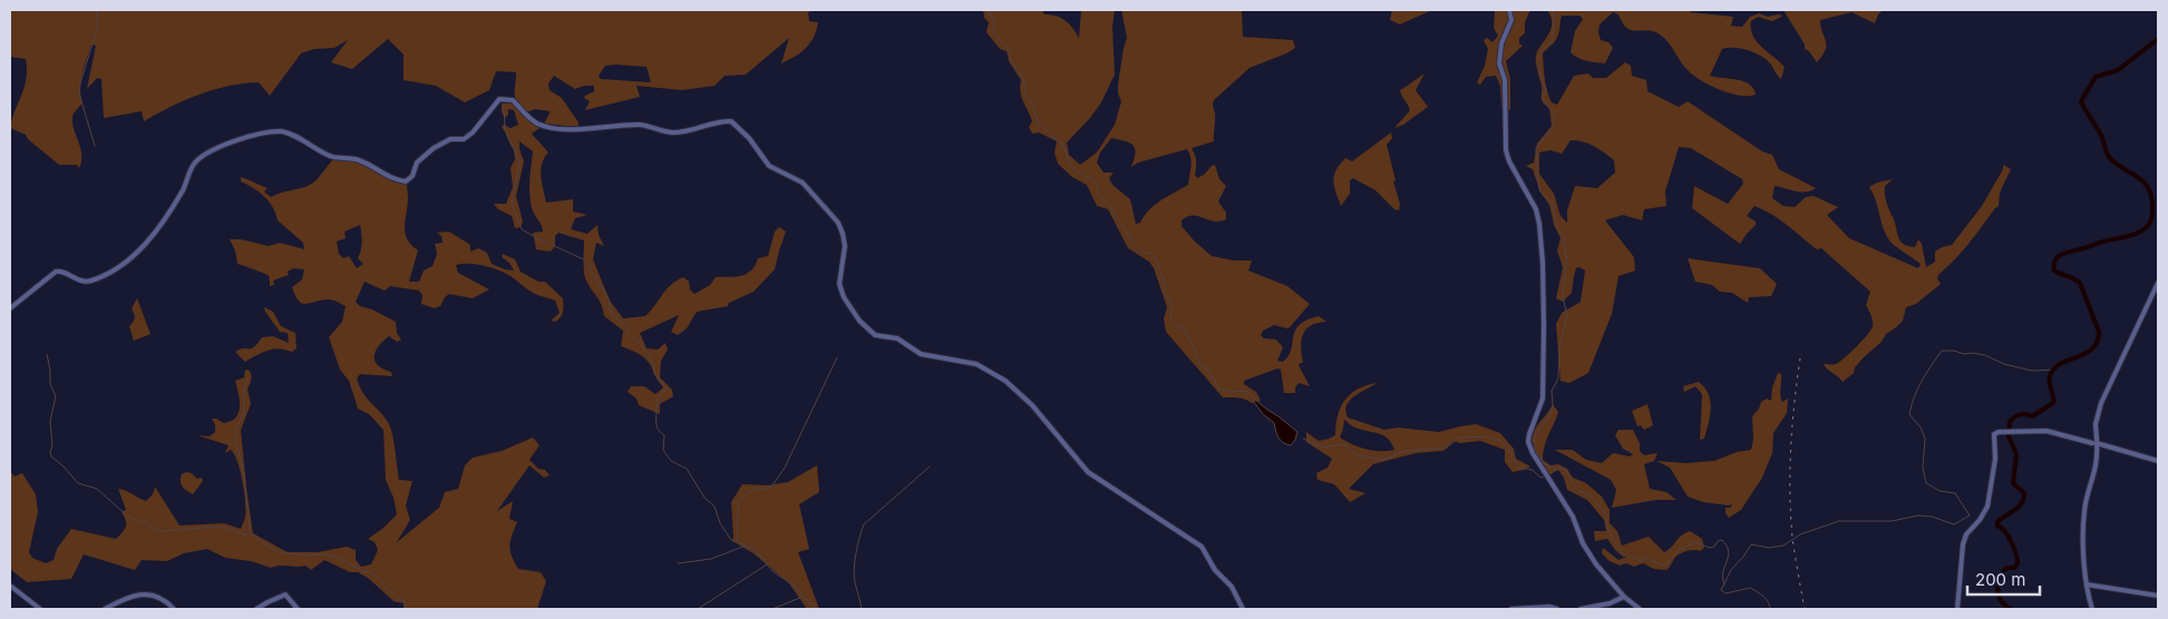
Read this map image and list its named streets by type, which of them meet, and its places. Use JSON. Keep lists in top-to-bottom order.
{
  "scale_bar": "200 m"
}
